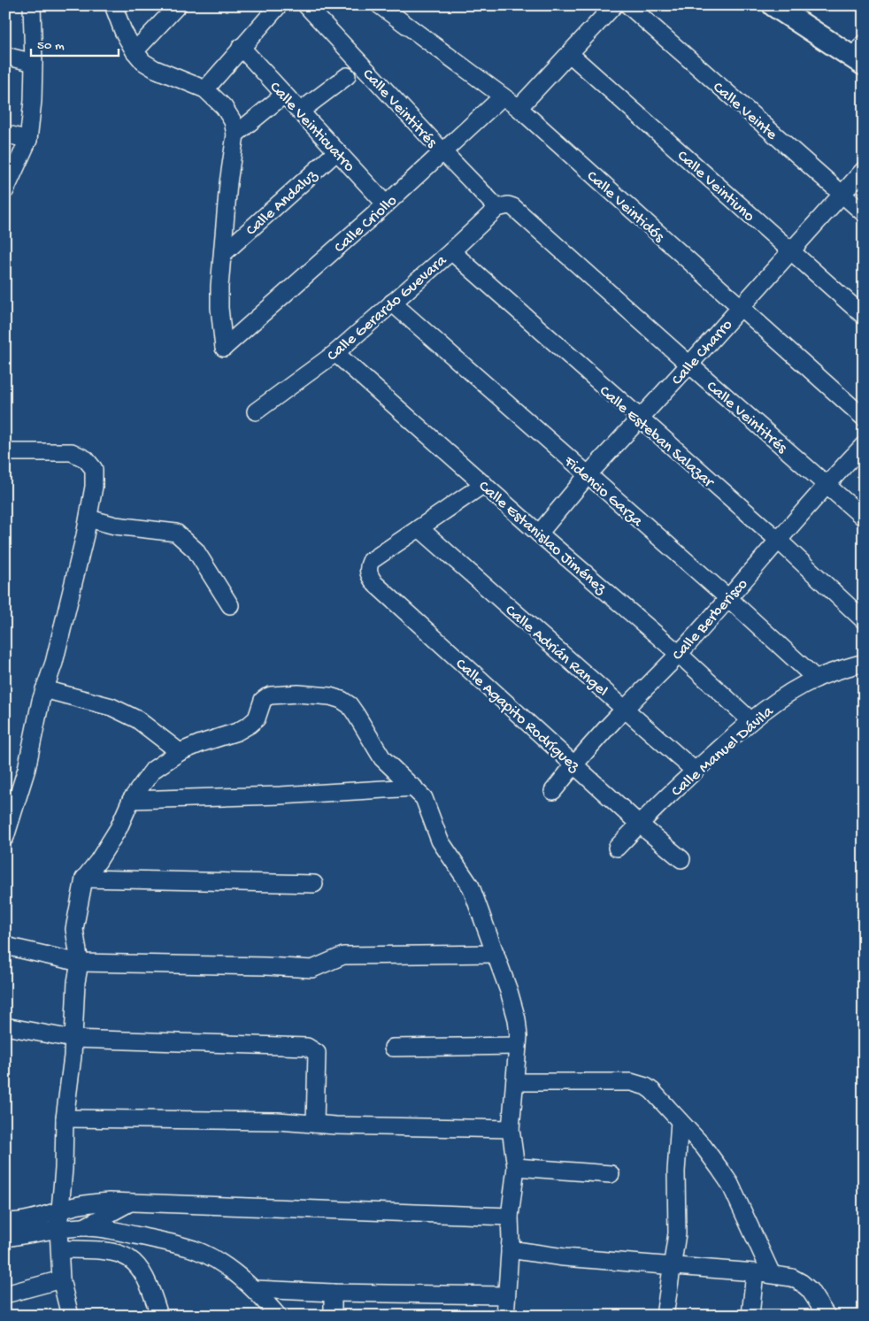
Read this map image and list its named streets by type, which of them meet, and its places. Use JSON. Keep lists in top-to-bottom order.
{
  "streets": {
    "street": [
      "Calle Veintitrés",
      "Calle Veinte",
      "Calle Veinticuatro",
      "Calle Veintiuno",
      "Calle Andaluz",
      "Calle Veintidós",
      "Calle Criollo",
      "Calle Gerardo Guevara",
      "Calle Charro",
      "Calle Esteban Salazar",
      "Fidencio Garza",
      "Calle Estanislao Jiménez",
      "Calle Berberisco",
      "Calle Adrián Rangel",
      "Calle Agapito Rodríguez",
      "Calle Manuel Dávila"
    ]
  },
  "crossings": [
    ["Calle Veintitrés", "Calle Criollo"],
    ["Calle Veintitrés", "Calle Gerardo Guevara"],
    ["Calle Veintitrés", "Calle Charro"],
    ["Calle Veintitrés", "Calle Berberisco"],
    ["Calle Veinte", "Calle Charro"],
    ["Calle Veinticuatro", "Calle Andaluz"],
    ["Calle Veinticuatro", "Calle Criollo"],
    ["Calle Veintiuno", "Calle Charro"],
    ["Calle Andaluz", "Calle Criollo"],
    ["Calle Veintidós", "Calle Criollo"],
    ["Calle Veintidós", "Calle Charro"],
    ["Calle Gerardo Guevara", "Calle Esteban Salazar"],
    ["Calle Gerardo Guevara", "Fidencio Garza"],
    ["Calle Gerardo Guevara", "Calle Estanislao Jiménez"],
    ["Calle Charro", "Calle Esteban Salazar"],
    ["Calle Charro", "Fidencio Garza"],
    ["Calle Charro", "Calle Estanislao Jiménez"],
    ["Calle Esteban Salazar", "Calle Berberisco"],
    ["Fidencio Garza", "Calle Berberisco"],
    ["Fidencio Garza", "Calle Manuel Dávila"],
    ["Calle Estanislao Jiménez", "Calle Berberisco"],
    ["Calle Estanislao Jiménez", "Calle Manuel Dávila"],
    ["Calle Berberisco", "Calle Adrián Rangel"],
    ["Calle Berberisco", "Calle Agapito Rodríguez"],
    ["Calle Adrián Rangel", "Calle Agapito Rodríguez"],
    ["Calle Adrián Rangel", "Calle Manuel Dávila"],
    ["Calle Agapito Rodríguez", "Calle Manuel Dávila"]
  ],
  "scale_bar": "50 m"
}
